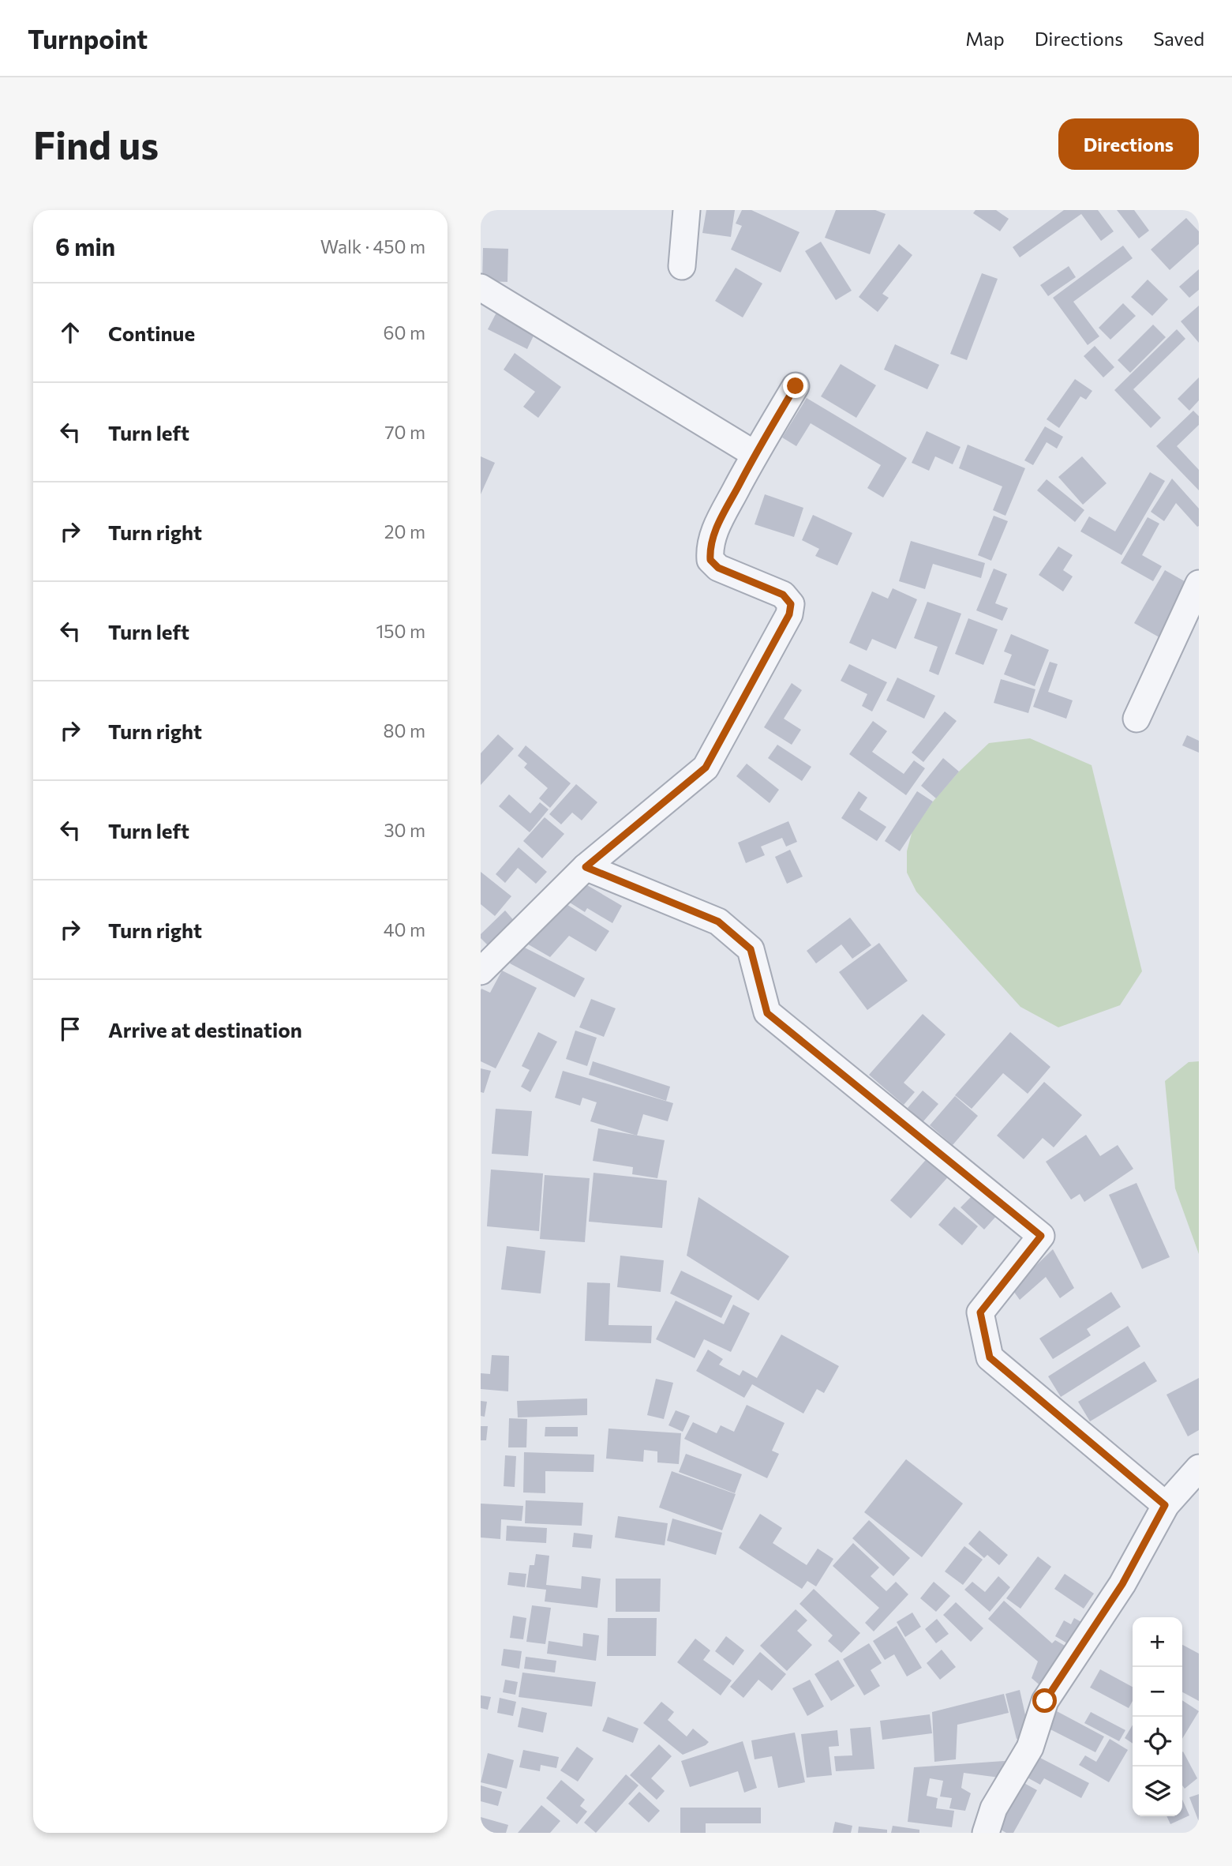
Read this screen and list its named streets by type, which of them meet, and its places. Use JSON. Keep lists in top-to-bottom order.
{
  "page": {
    "header": "Turnpoint",
    "nav": ["Map", "Directions", "Saved"],
    "buttons": "Directions",
    "title": "Find us",
    "heading": ["6 min", "Walk · 450 m"],
    "list": [
      ["Continue", "60 m"],
      ["Turn left", "70 m"],
      ["Turn right", "20 m"],
      ["Turn left", "150 m"],
      ["Turn right", "80 m"],
      ["Turn left", "30 m"],
      ["Turn right", "40 m"],
      "Arrive at destination"
    ],
    "map_buttons": ["+", "−"]
  }
}
